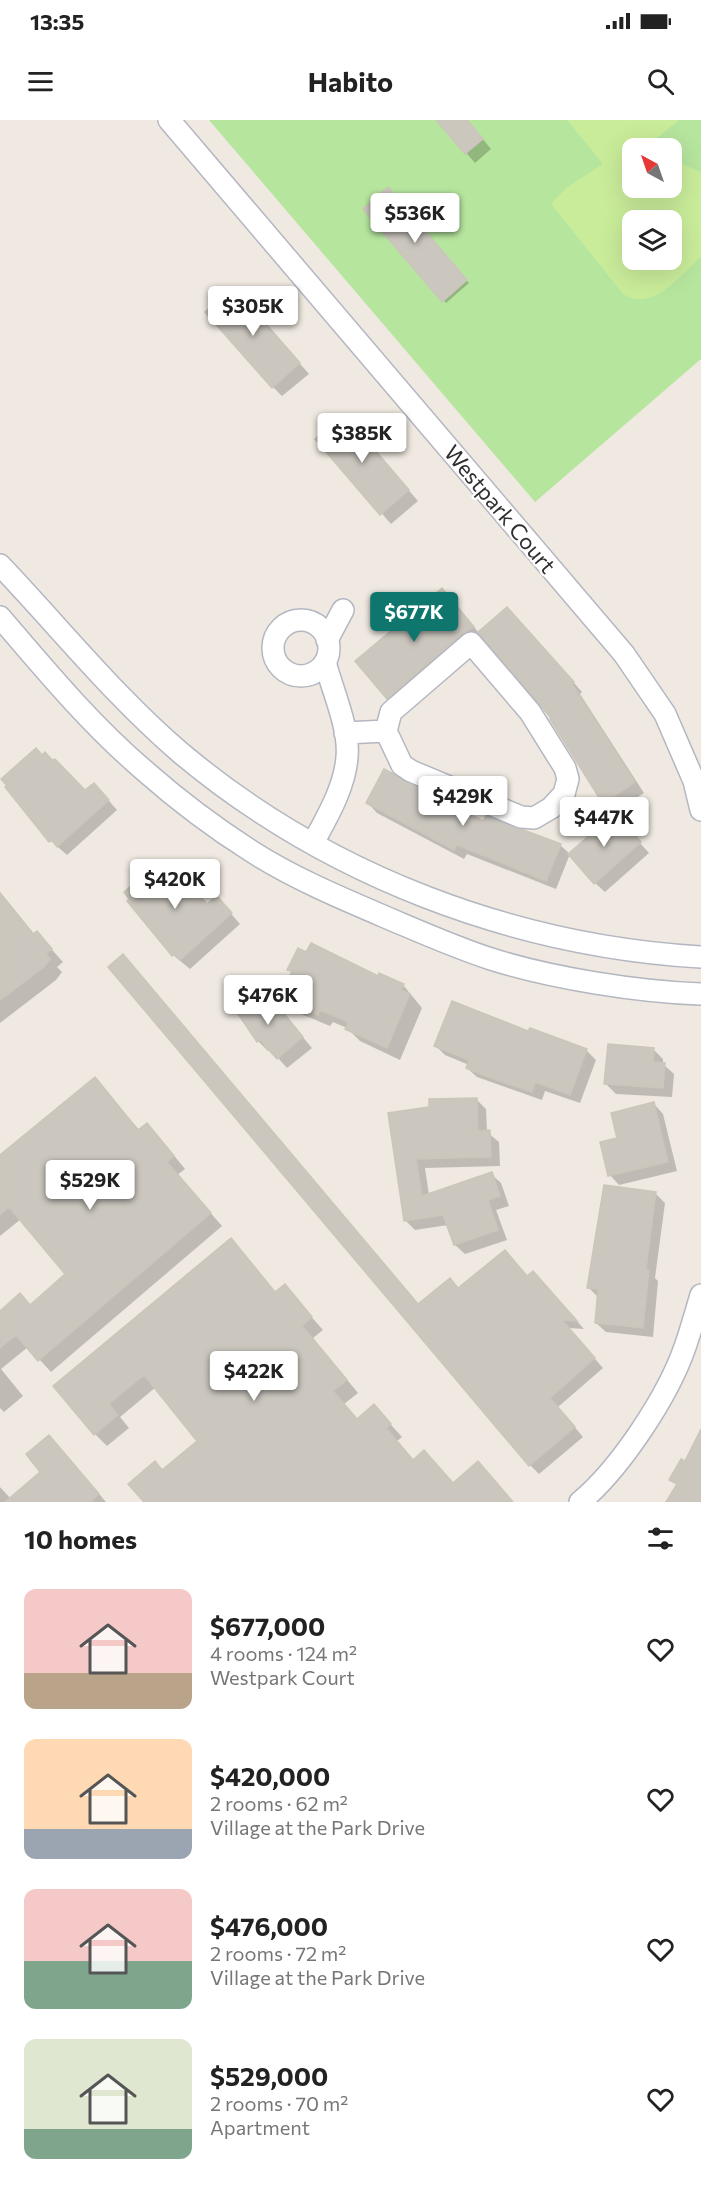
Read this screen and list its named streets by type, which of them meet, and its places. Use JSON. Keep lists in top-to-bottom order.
{
  "streets": {
    "street": ["Westpark Court"]
  },
  "north": "top left",
  "page": {
    "status": "13:35",
    "header": "Habito",
    "price": [
      "$536K",
      "$305K",
      "$385K",
      "$677K",
      "$429K",
      "$447K",
      "$420K",
      "$476K",
      "$529K",
      "$422K"
    ],
    "heading": "10 homes",
    "list": [
      {
        "name": "$677,000",
        "note": "4 rooms · 124 m² · Westpark Court"
      },
      {
        "name": "$420,000",
        "note": "2 rooms · 62 m² · Village at the Park Drive"
      },
      {
        "name": "$476,000",
        "note": "2 rooms · 72 m² · Village at the Park Drive"
      },
      {
        "name": "$529,000",
        "note": "2 rooms · 70 m² · Apartment"
      }
    ]
  }
}
